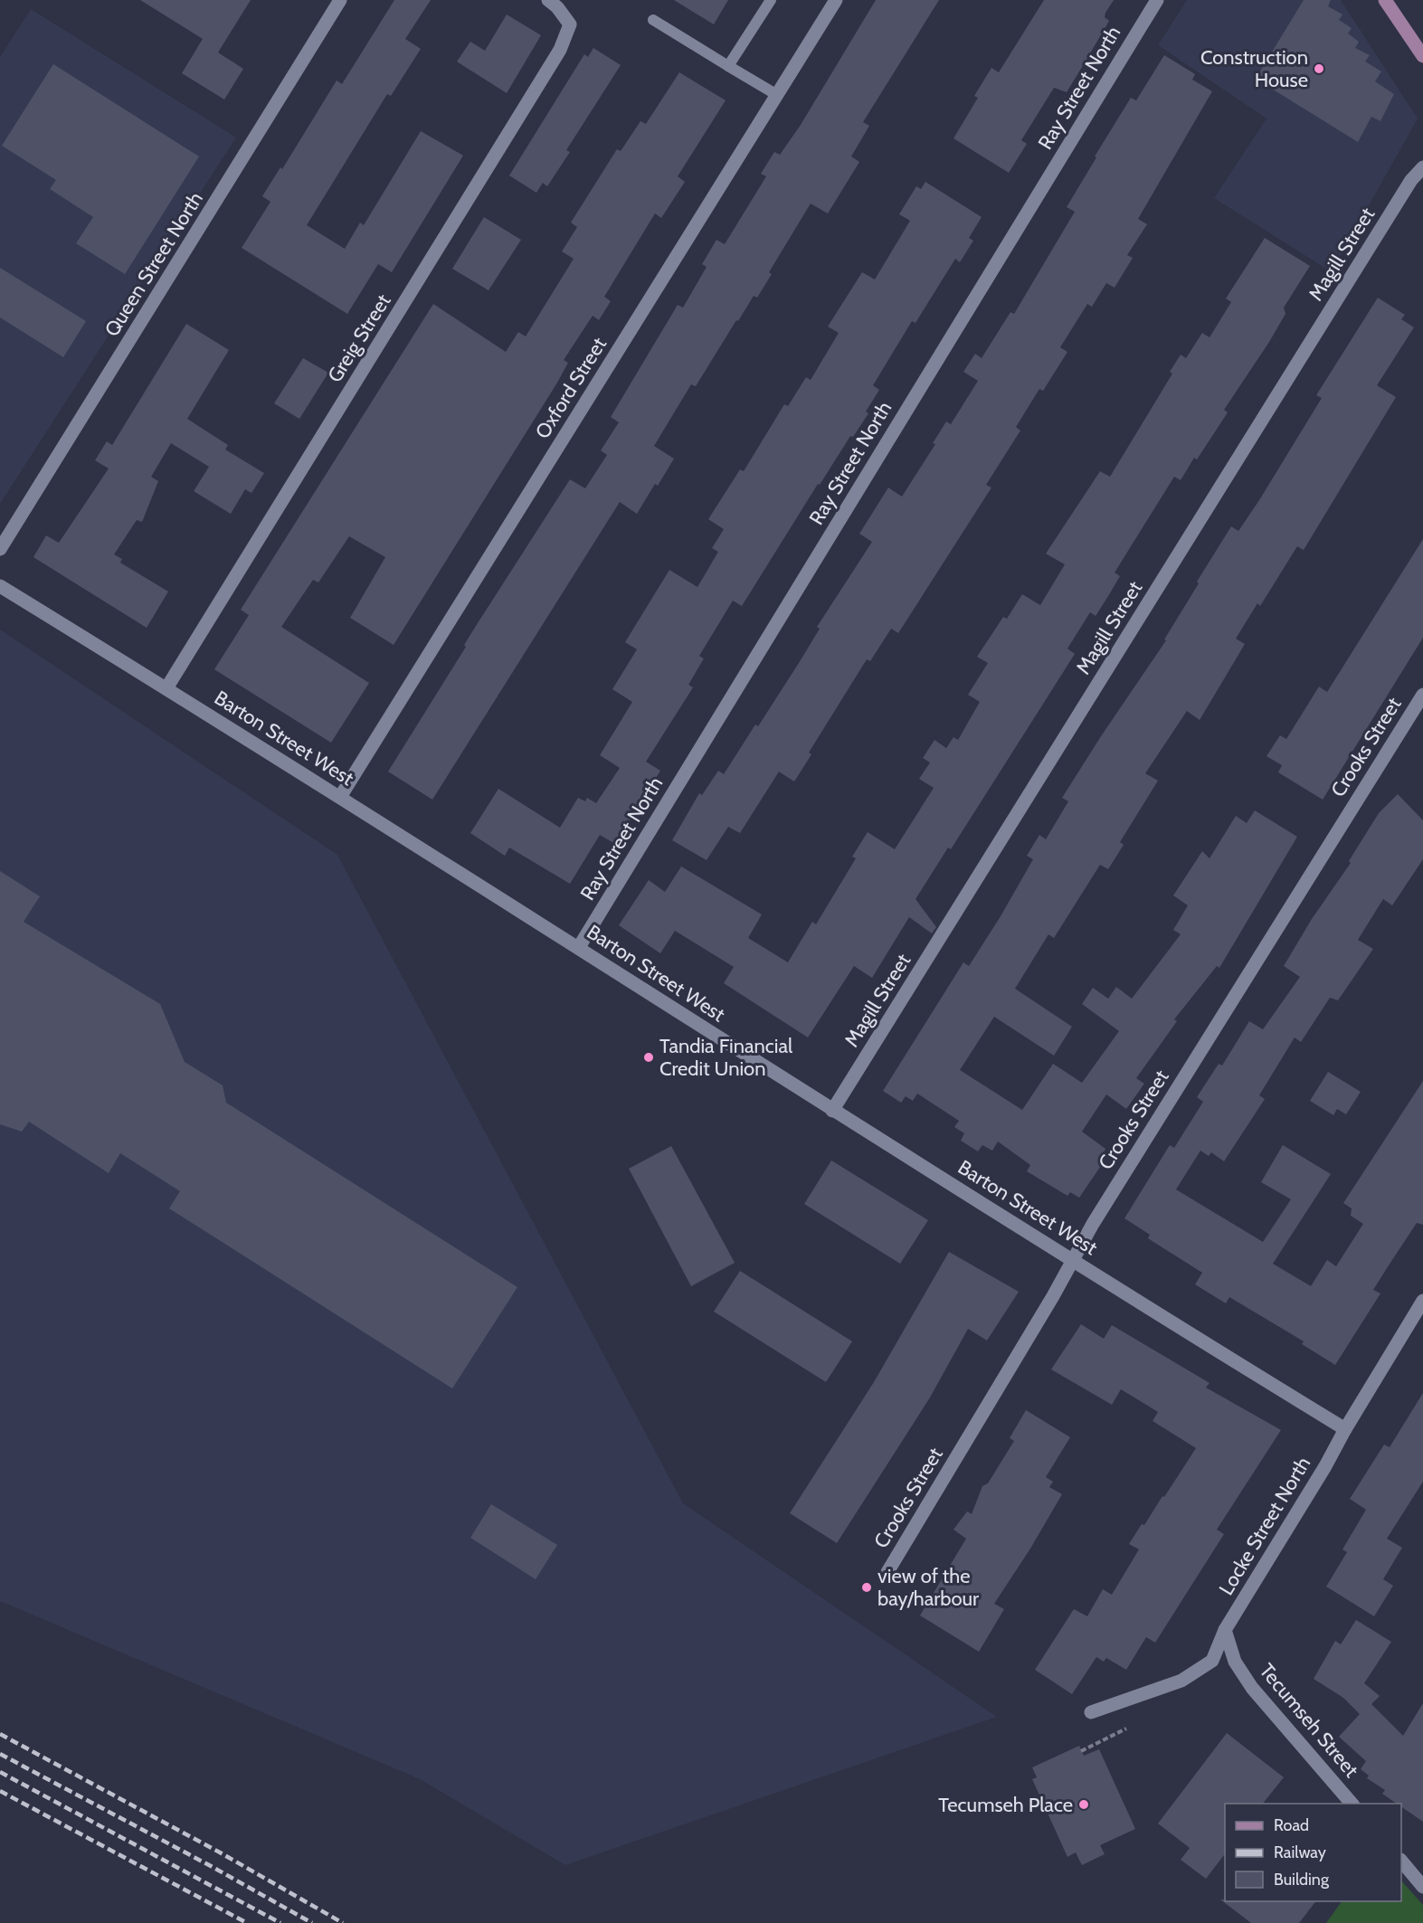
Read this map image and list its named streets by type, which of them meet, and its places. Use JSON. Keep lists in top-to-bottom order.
{
  "streets": {
    "street": [
      "Ray Street North",
      "Magill Street",
      "Queen Street North",
      "Greig Street",
      "Oxford Street",
      "Barton Street West",
      "Crooks Street",
      "Locke Street North",
      "Tecumseh Street"
    ]
  },
  "crossings": [
    ["Ray Street North", "Barton Street West"],
    ["Magill Street", "Barton Street West"],
    ["Greig Street", "Barton Street West"],
    ["Oxford Street", "Barton Street West"],
    ["Barton Street West", "Crooks Street"],
    ["Barton Street West", "Locke Street North"],
    ["Locke Street North", "Tecumseh Street"]
  ],
  "places": [
    "Construction House",
    "Tandia Financial Credit Union",
    "view of the bay/harbour",
    "Tecumseh Place"
  ],
  "legend": ["Road", "Railway", "Building"]
}
